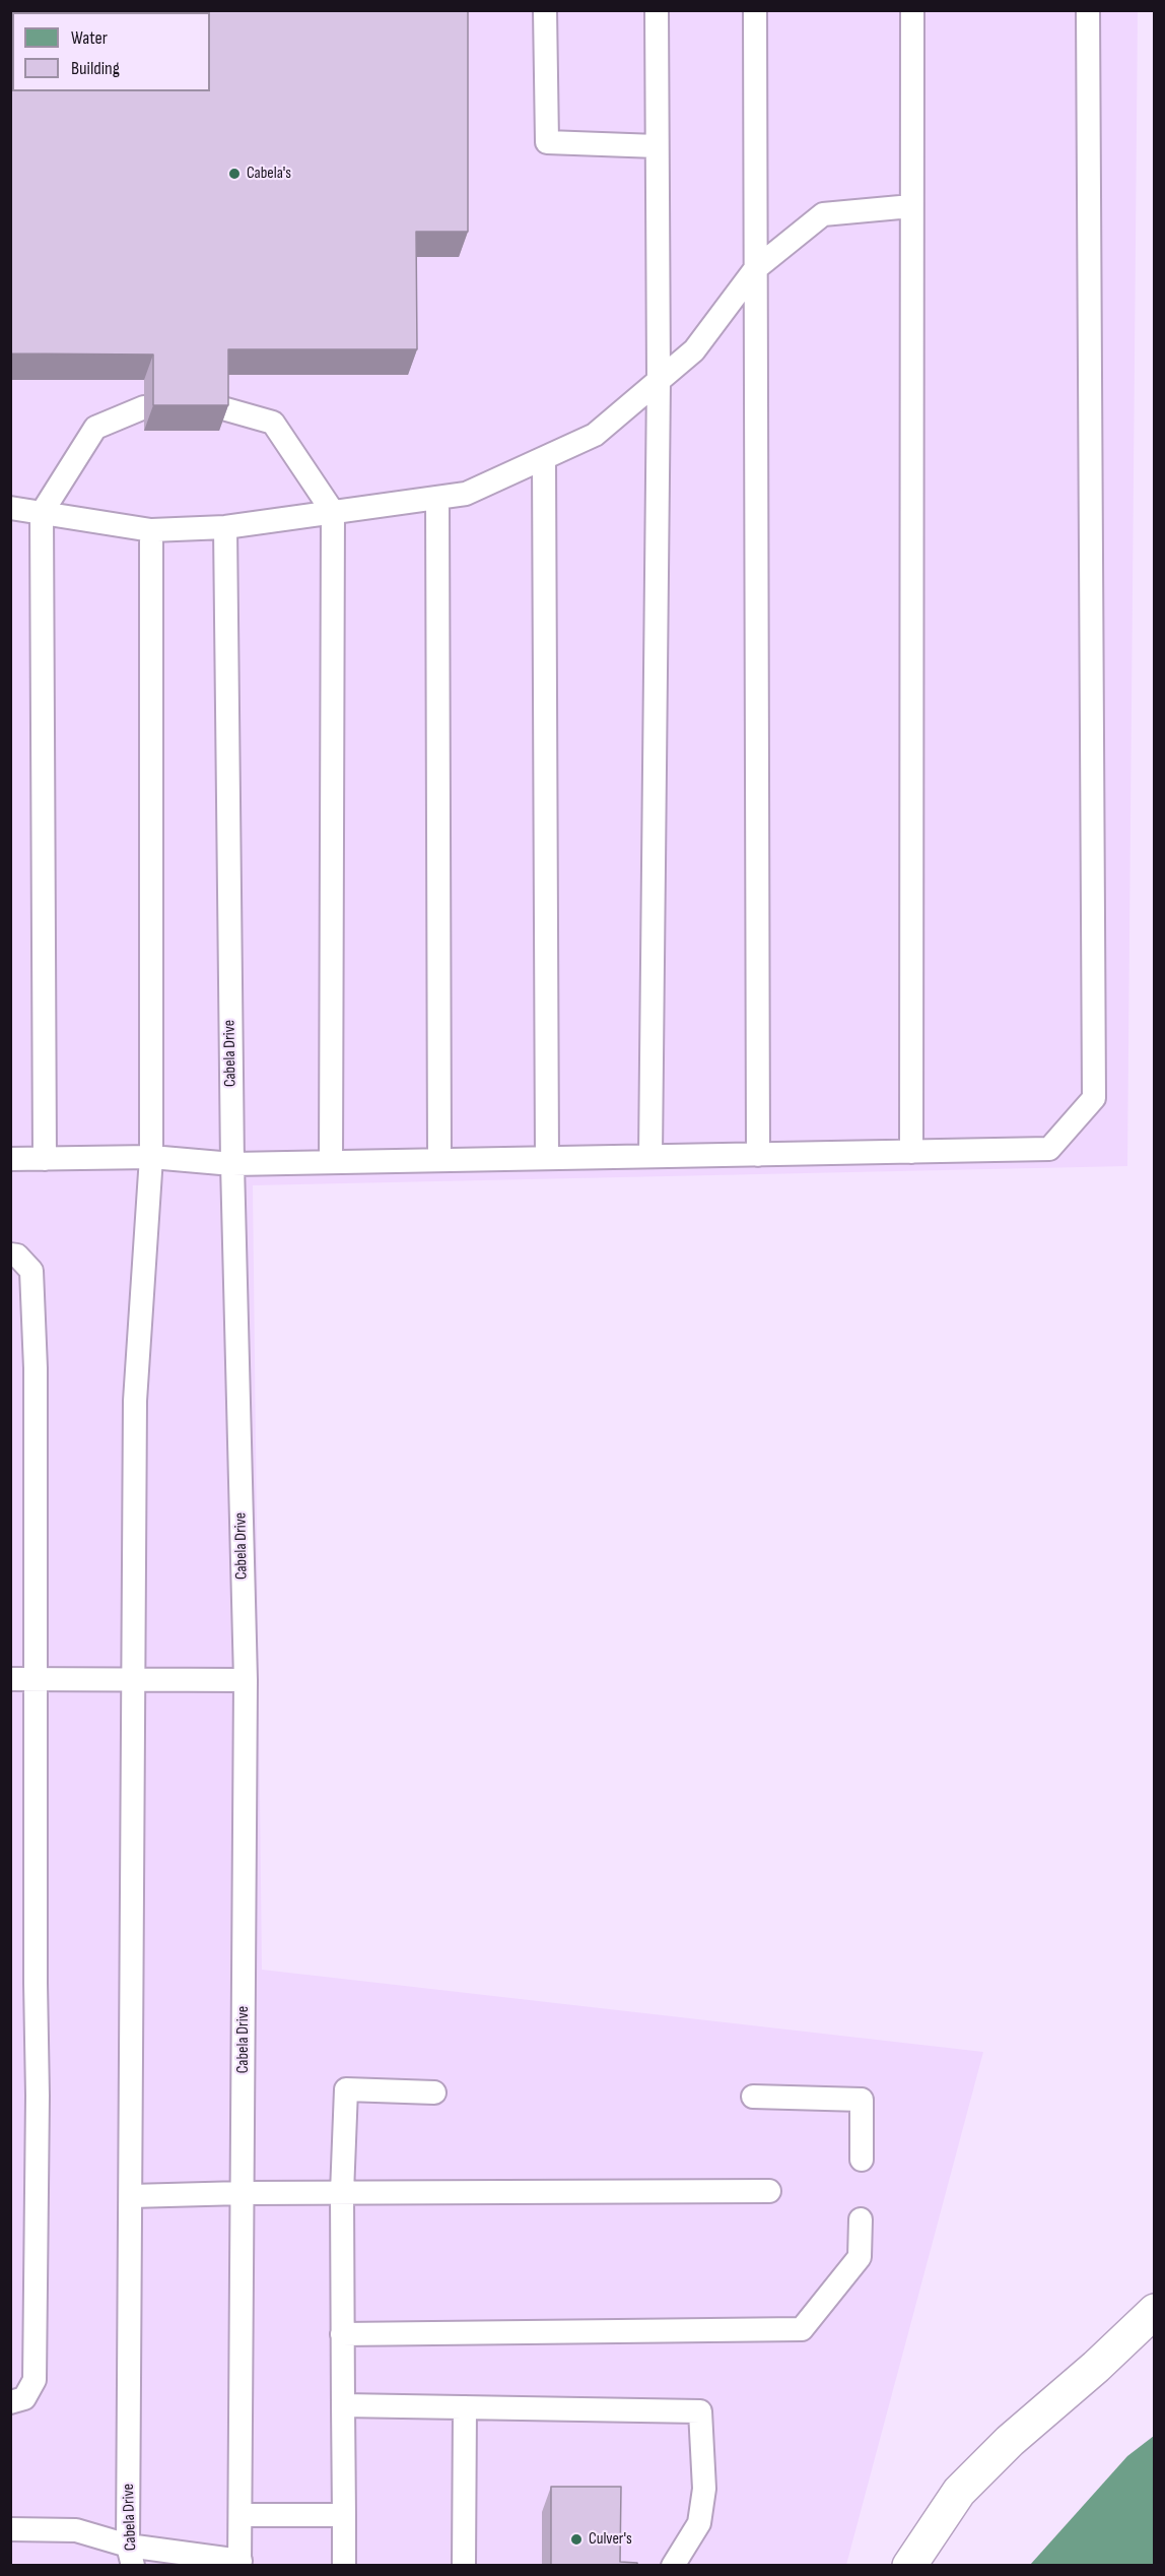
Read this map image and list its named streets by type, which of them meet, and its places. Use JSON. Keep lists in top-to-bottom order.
{
  "streets": {
    "lane": ["Cabela Drive"]
  },
  "places": ["Cabela's", "Culver's"],
  "legend": ["Water", "Building"]
}
